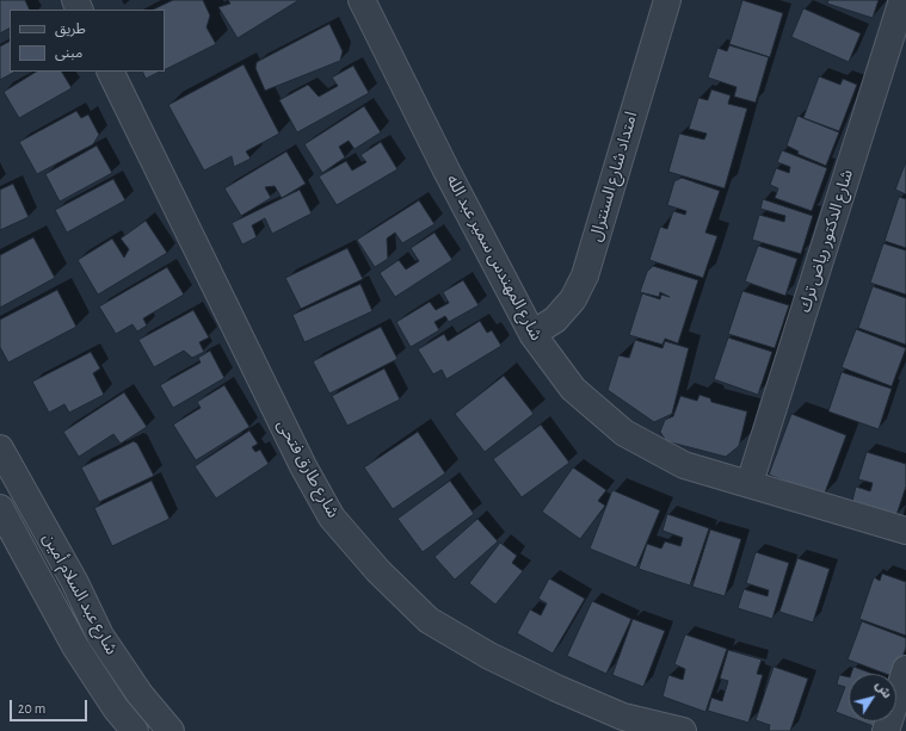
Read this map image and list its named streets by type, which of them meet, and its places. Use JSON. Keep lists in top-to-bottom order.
{
  "streets": {
    "street": [
      "امتداد شارع السنترال",
      "شارع الدكتور رياض ترك",
      "شارع المهندس سمير عبد الله",
      "شارع طارق فتحى",
      "شارع عبد السلام أمين"
    ]
  },
  "crossings": [
    ["امتداد شارع السنترال", "شارع المهندس سمير عبد الله"],
    ["شارع الدكتور رياض ترك", "شارع المهندس سمير عبد الله"]
  ],
  "legend": ["طريق", "مبنى"],
  "scale_bar": "20 m",
  "north": "top right"
}
